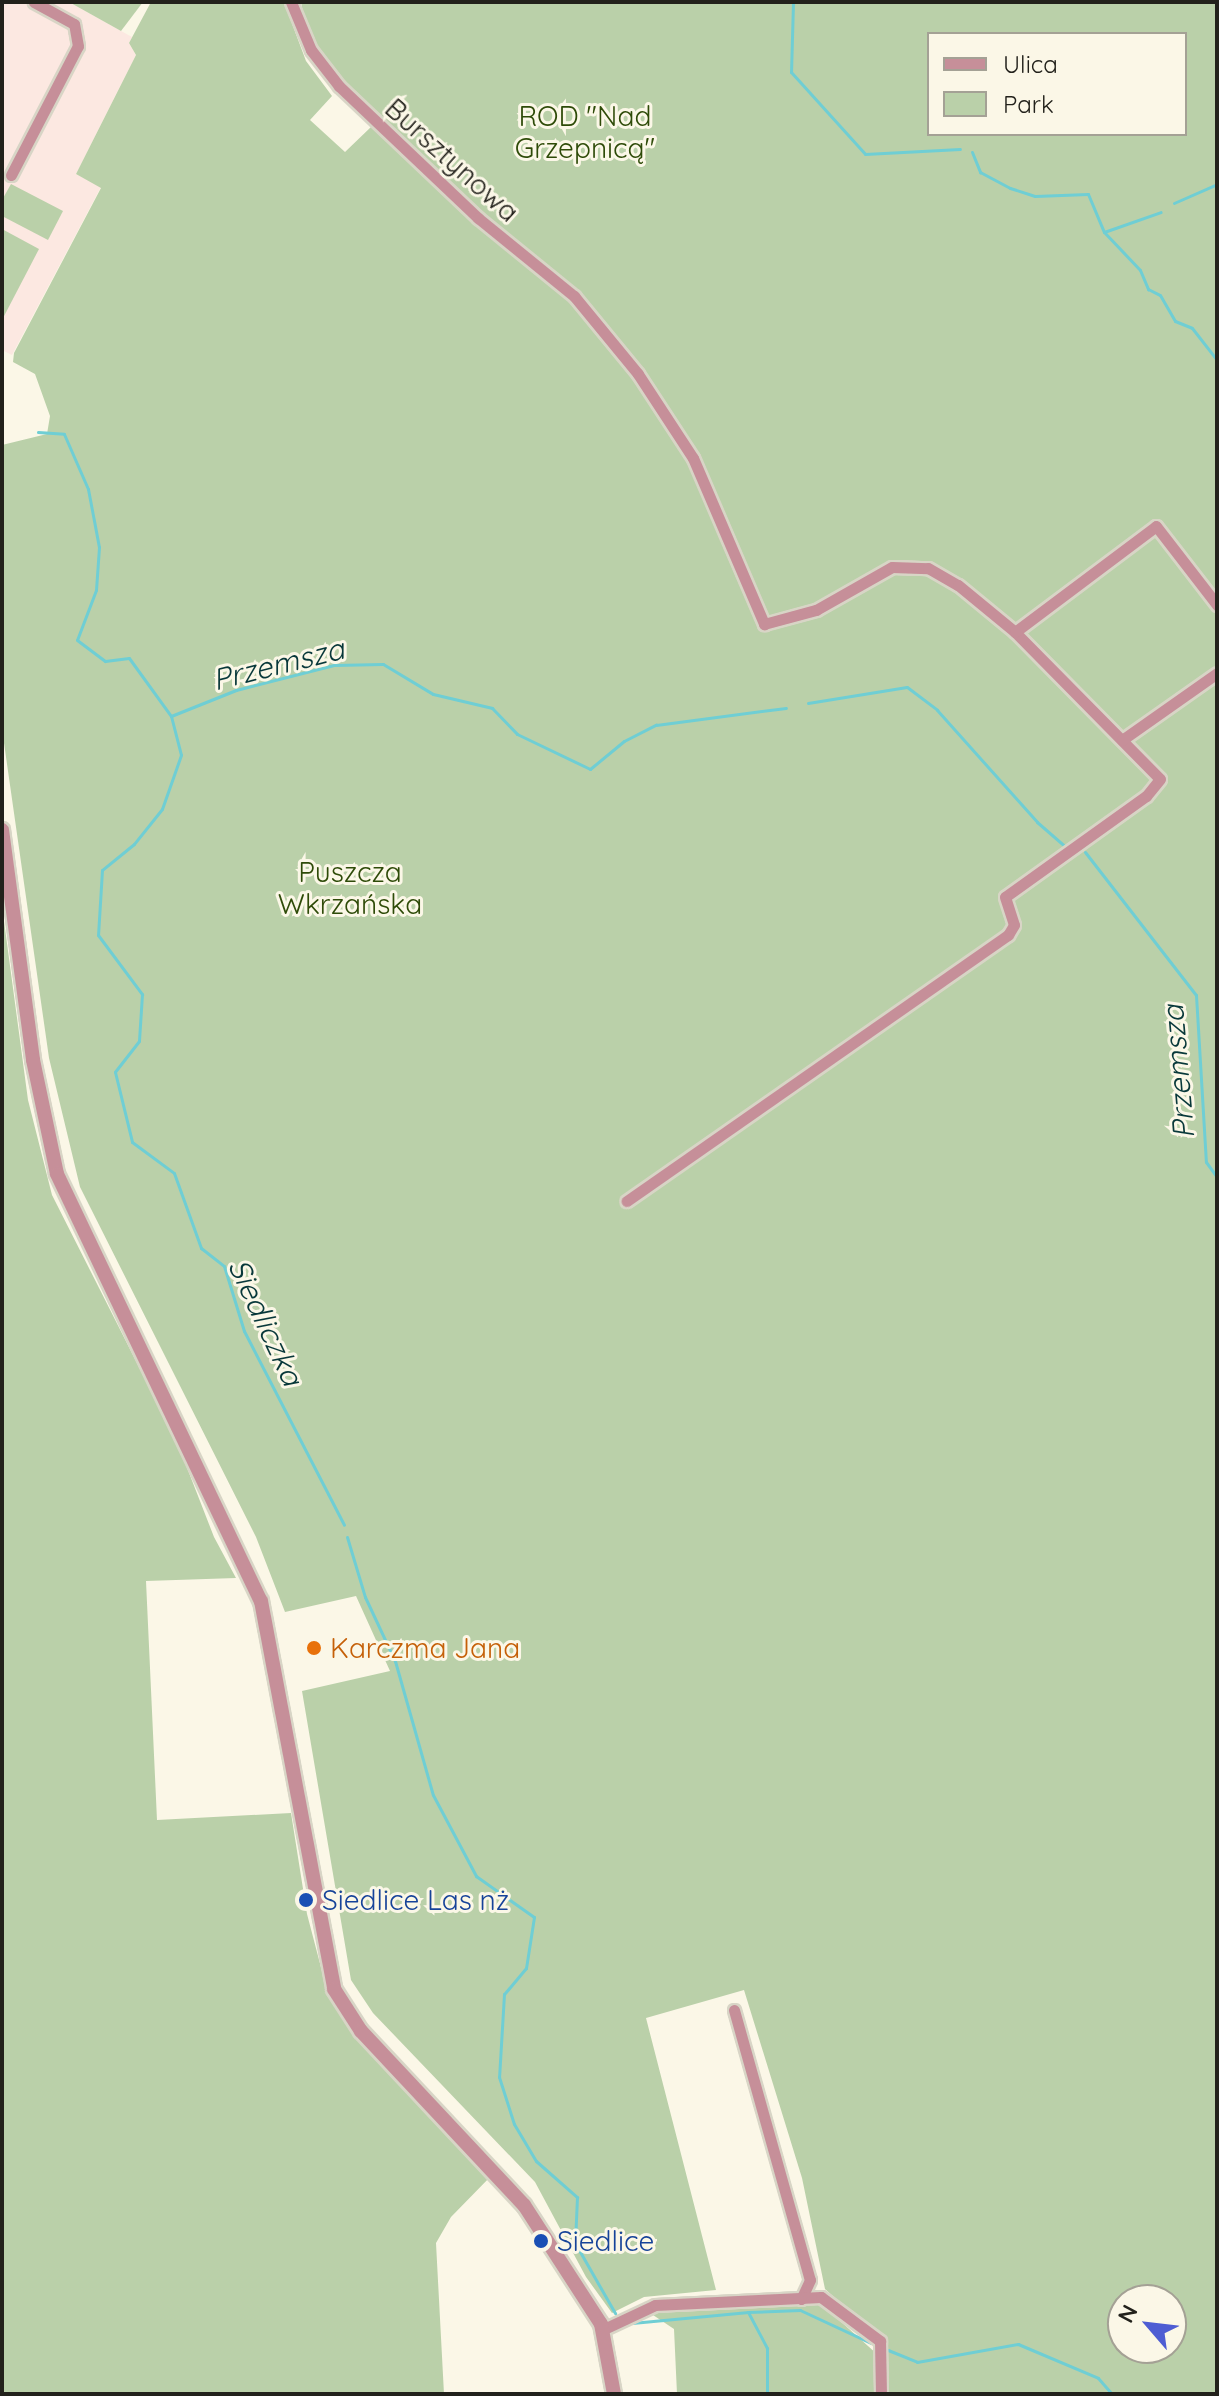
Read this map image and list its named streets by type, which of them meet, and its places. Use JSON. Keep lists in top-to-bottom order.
{
  "streets": {
    "street": ["Bursztynowa"]
  },
  "water": ["Przemsza", "Siedliczka"],
  "parks": ["ROD \"Nad Grzepnicą\"", "Puszcza Wkrzańska"],
  "places": ["Karczma Jana", "Siedlice Las nż", "Siedlice"],
  "legend": ["Ulica", "Park"],
  "north": "top left"
}
